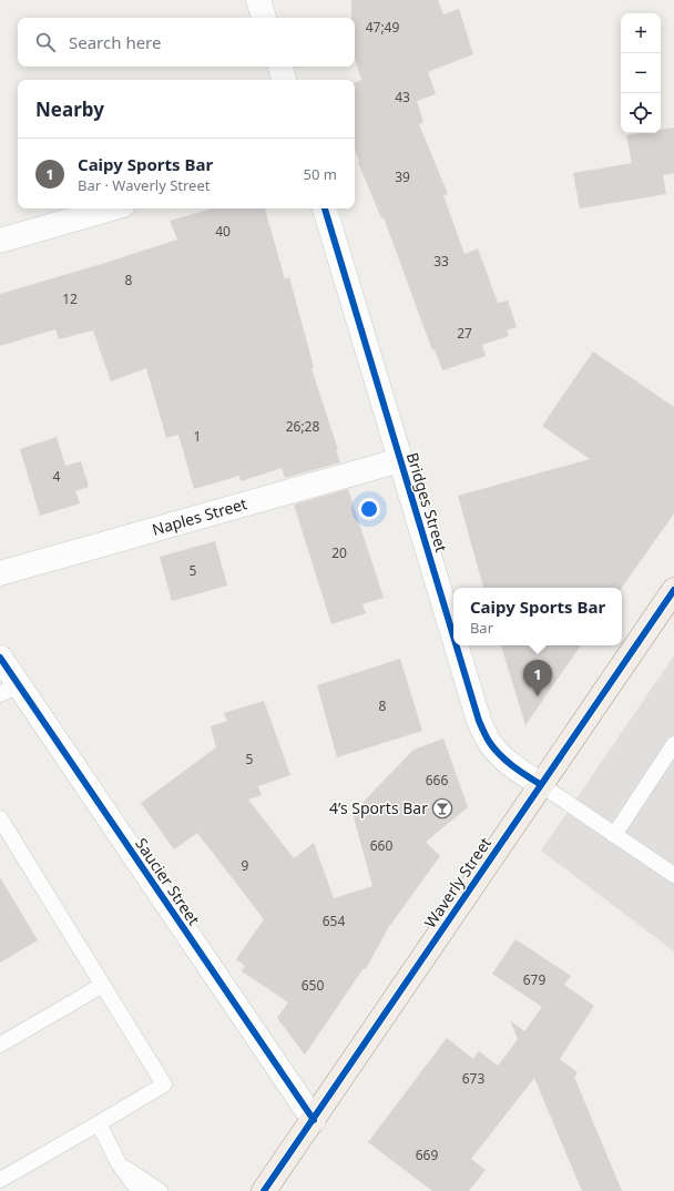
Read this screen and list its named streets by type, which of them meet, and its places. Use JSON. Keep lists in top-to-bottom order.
{
  "streets": {
    "main road": ["Waverly Street"],
    "street": ["Bridges Street", "Naples Street", "Saucier Street"]
  },
  "crossings": [
    ["Bridges Street", "Naples Street"],
    ["Bridges Street", "Waverly Street"],
    ["Saucier Street", "Waverly Street"]
  ],
  "places": {
    "bar": ["4’s Sports Bar"]
  },
  "house_numbers": [
    "47;49",
    "43",
    "39",
    "40",
    "33",
    "8",
    "12",
    "27",
    "26;28",
    "1",
    "4",
    "20",
    "5",
    "8",
    "5",
    "666",
    "660",
    "9",
    "654",
    "679",
    "650",
    "673",
    "669"
  ],
  "page": {
    "map_buttons": ["+", "−"],
    "search": "Search here",
    "heading": "Nearby",
    "list": [
      {
        "mark": "1",
        "name": "Caipy Sports Bar",
        "note": "Bar · Waverly Street",
        "value": "50 m"
      }
    ],
    "popup": ["Caipy Sports Bar", "Bar"],
    "pins": "1"
  }
}
